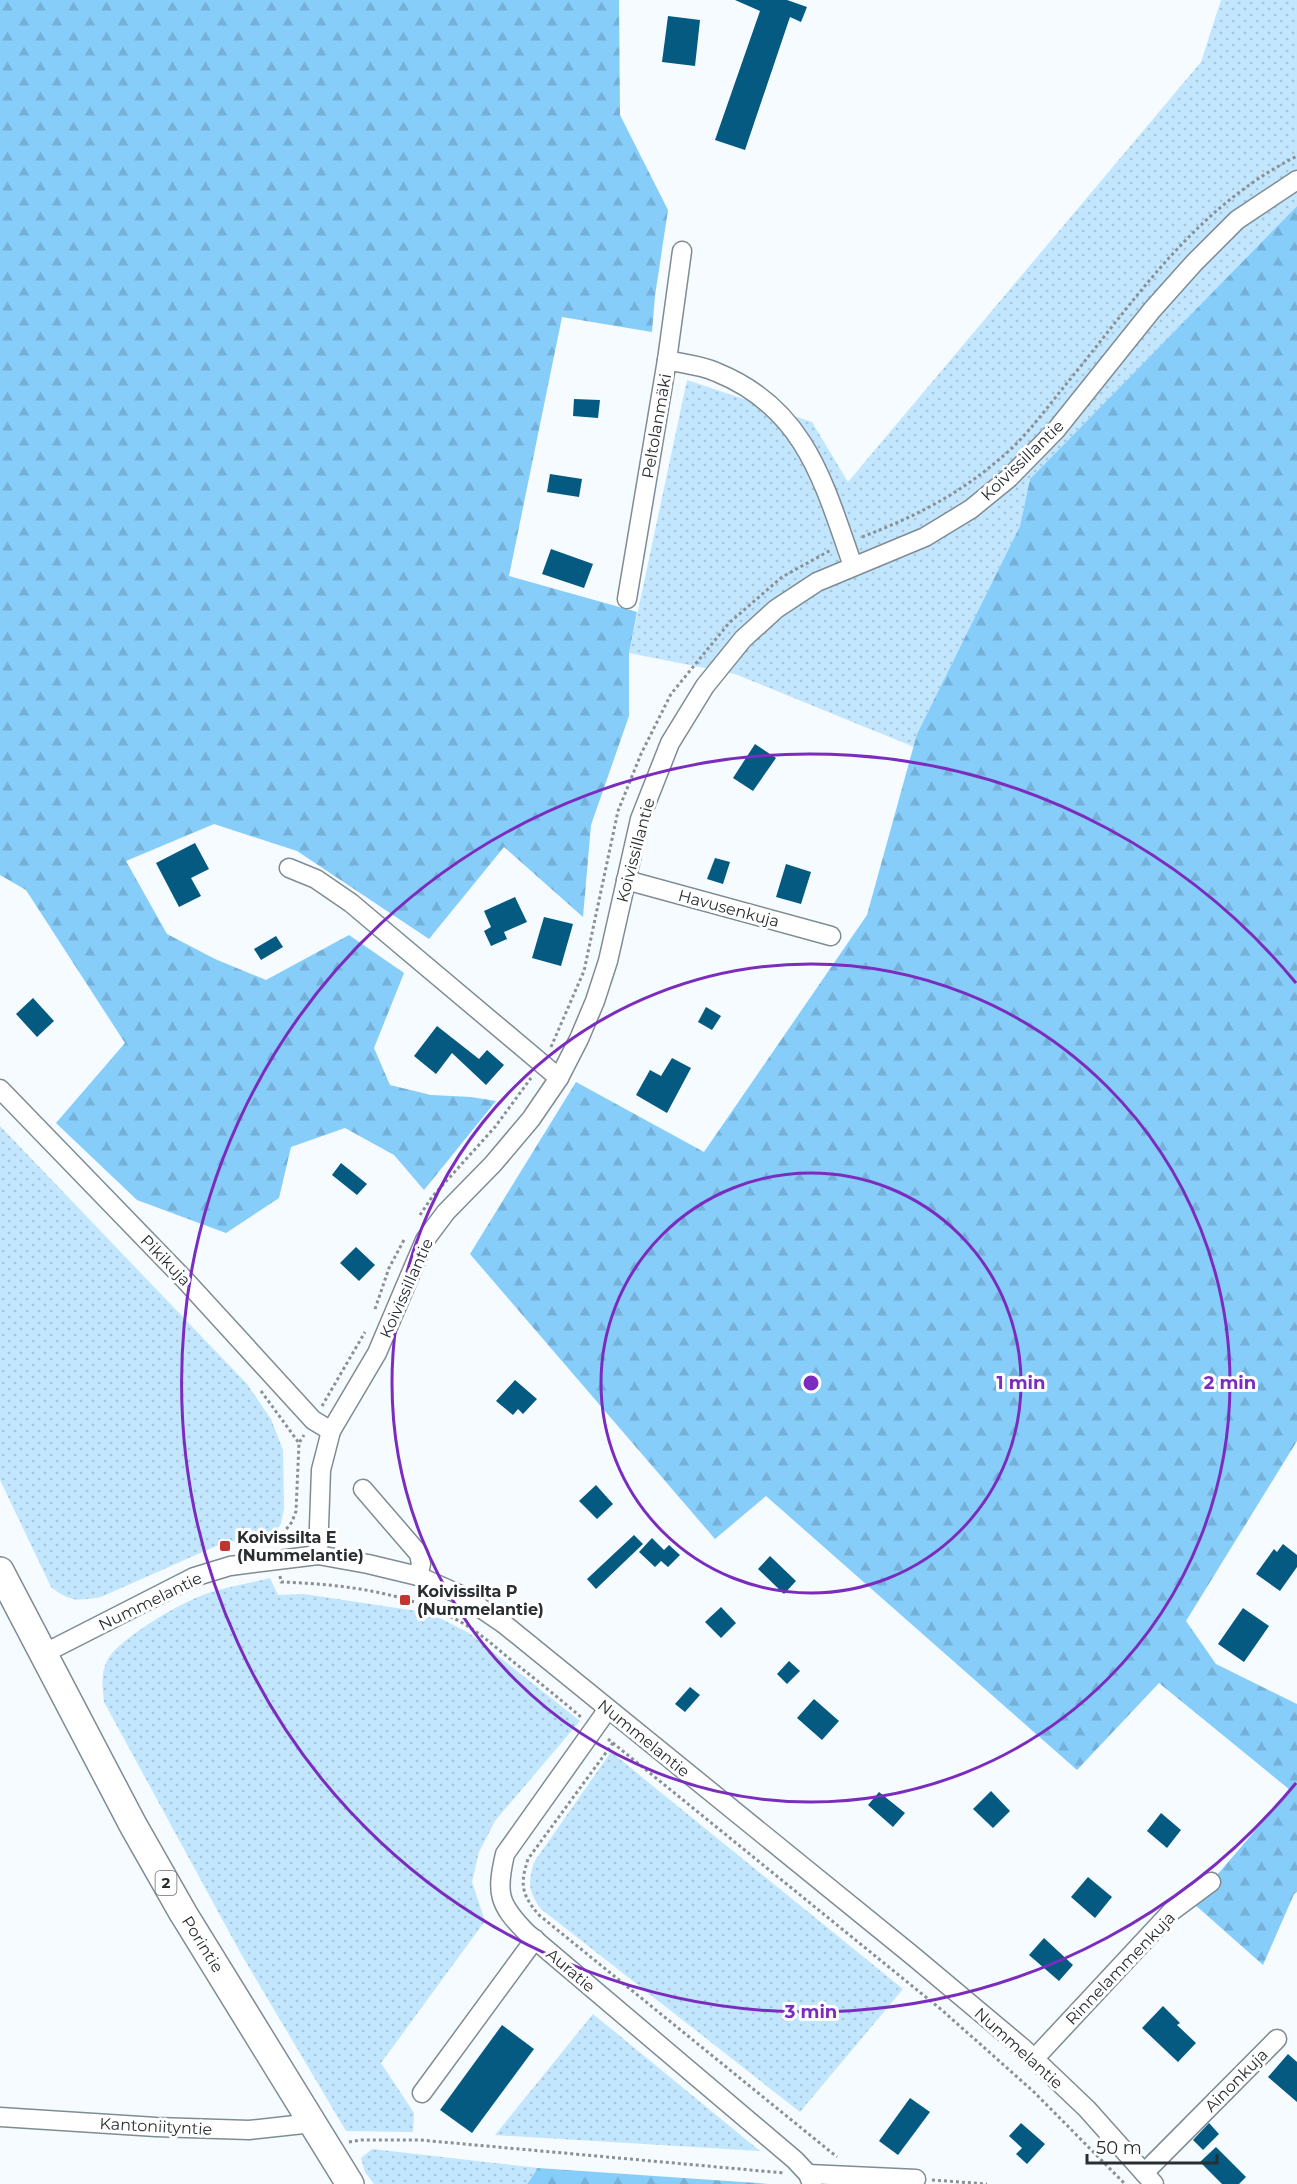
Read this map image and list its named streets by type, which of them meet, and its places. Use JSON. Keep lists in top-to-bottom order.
{
  "streets": {
    "highway": ["2", "Porintie"],
    "street": [
      "Peltolanmäki",
      "Koivissillantie",
      "Havusenkuja",
      "Pikikuja",
      "Nummelantie",
      "Rinnelammenkuja",
      "Auratie",
      "Ainonkuja",
      "Kantoniityntie"
    ]
  },
  "crossings": [
    ["Koivissillantie", "Havusenkuja"],
    ["Koivissillantie", "Pikikuja"],
    ["Koivissillantie", "Nummelantie"],
    ["Nummelantie", "Porintie"],
    ["Nummelantie", "Rinnelammenkuja"],
    ["Nummelantie", "Auratie"],
    ["Nummelantie", "Ainonkuja"],
    ["Porintie", "Kantoniityntie"]
  ],
  "places": {
    "transit": ["Koivissilta E (Nummelantie)", "Koivissilta P (Nummelantie)"]
  },
  "scale_bar": "50 m",
  "rings": ["1 min", "2 min", "3 min"]
}
